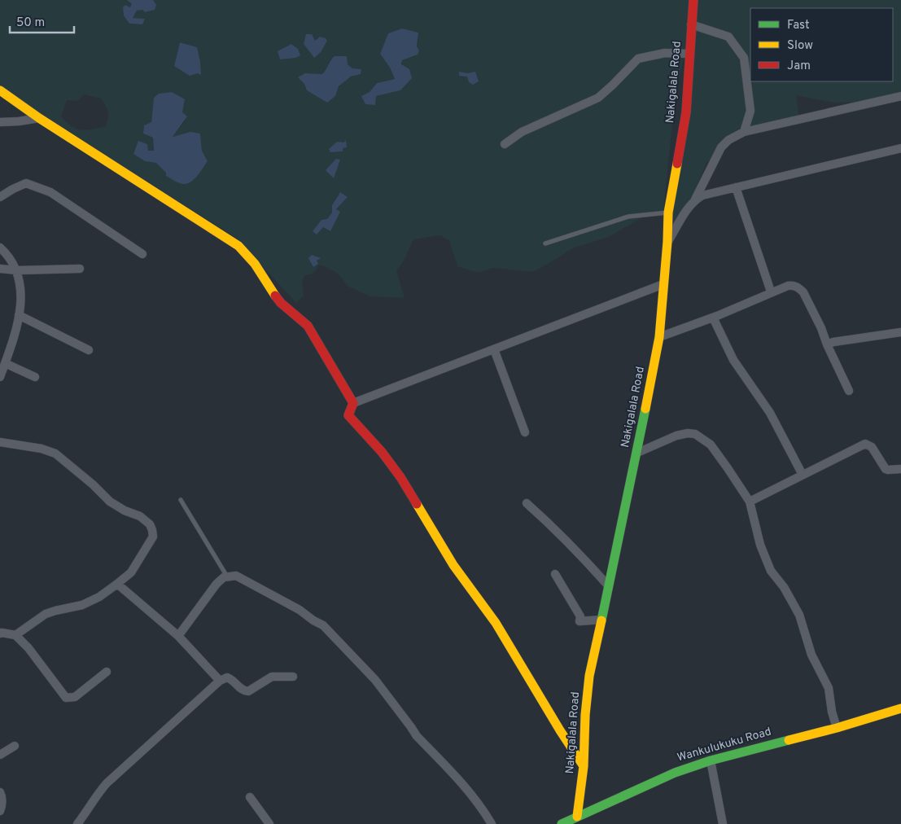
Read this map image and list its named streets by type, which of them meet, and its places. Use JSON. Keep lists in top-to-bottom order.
{
  "streets": {
    "street": ["Nakigalala Road", "Wankulukuku Road"]
  },
  "crossings": [
    ["Nakigalala Road", "Wankulukuku Road"]
  ],
  "legend": ["Fast", "Slow", "Jam"],
  "scale_bar": "50 m"
}
